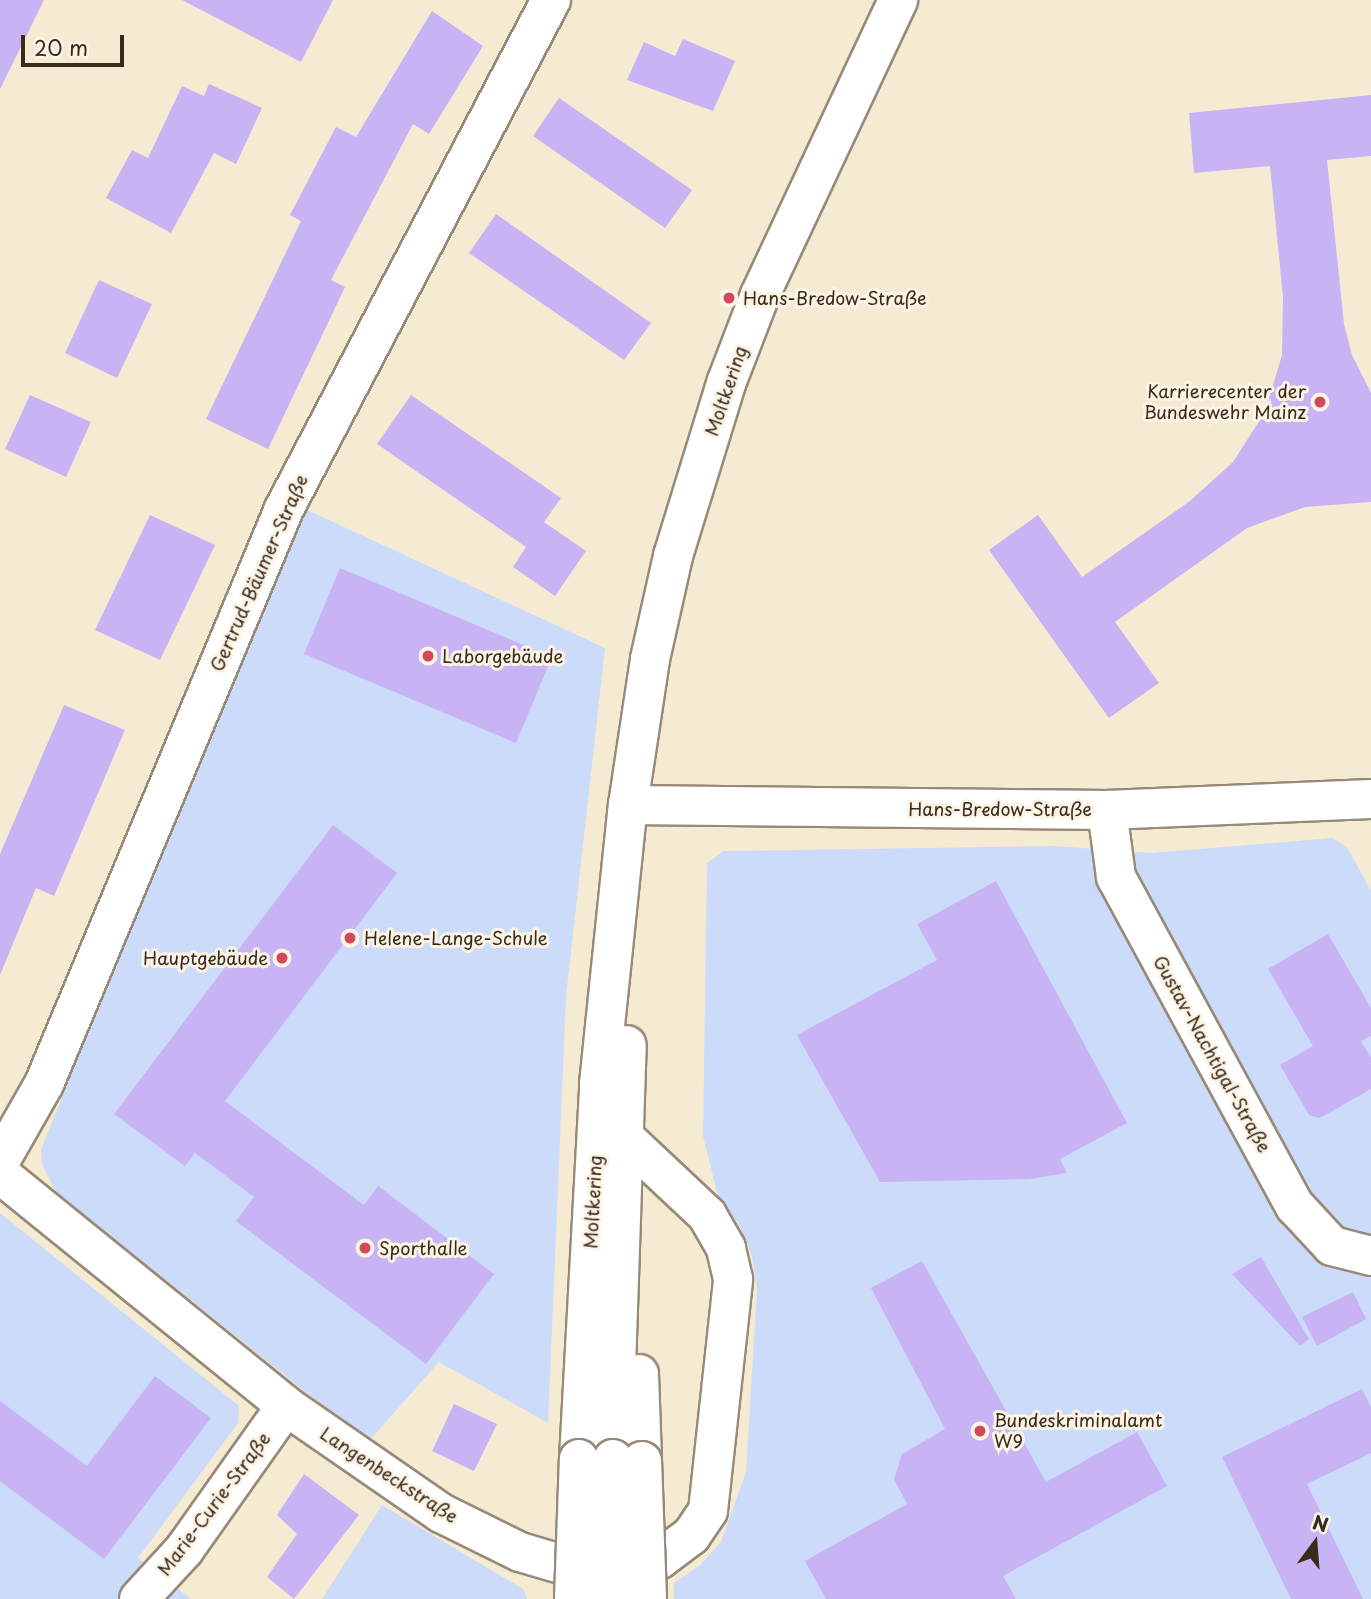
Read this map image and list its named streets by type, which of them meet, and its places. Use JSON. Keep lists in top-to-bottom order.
{
  "streets": {
    "street": [
      "Moltkering",
      "Gertrud-Bäumer-Straße",
      "Hans-Bredow-Straße",
      "Gustav-Nachtigal-Straße",
      "Langenbeckstraße",
      "Marie-Curie-Straße"
    ]
  },
  "crossings": [
    ["Moltkering", "Hans-Bredow-Straße"],
    ["Moltkering", "Langenbeckstraße"],
    ["Hans-Bredow-Straße", "Gustav-Nachtigal-Straße"],
    ["Langenbeckstraße", "Marie-Curie-Straße"]
  ],
  "places": [
    "Hans-Bredow-Straße",
    "Karrierecenter der Bundeswehr Mainz",
    "Laborgebäude",
    "Helene-Lange-Schule",
    "Hauptgebäude",
    "Sporthalle",
    "Bundeskriminalamt W9"
  ],
  "scale_bar": "20 m",
  "north": "top"
}
